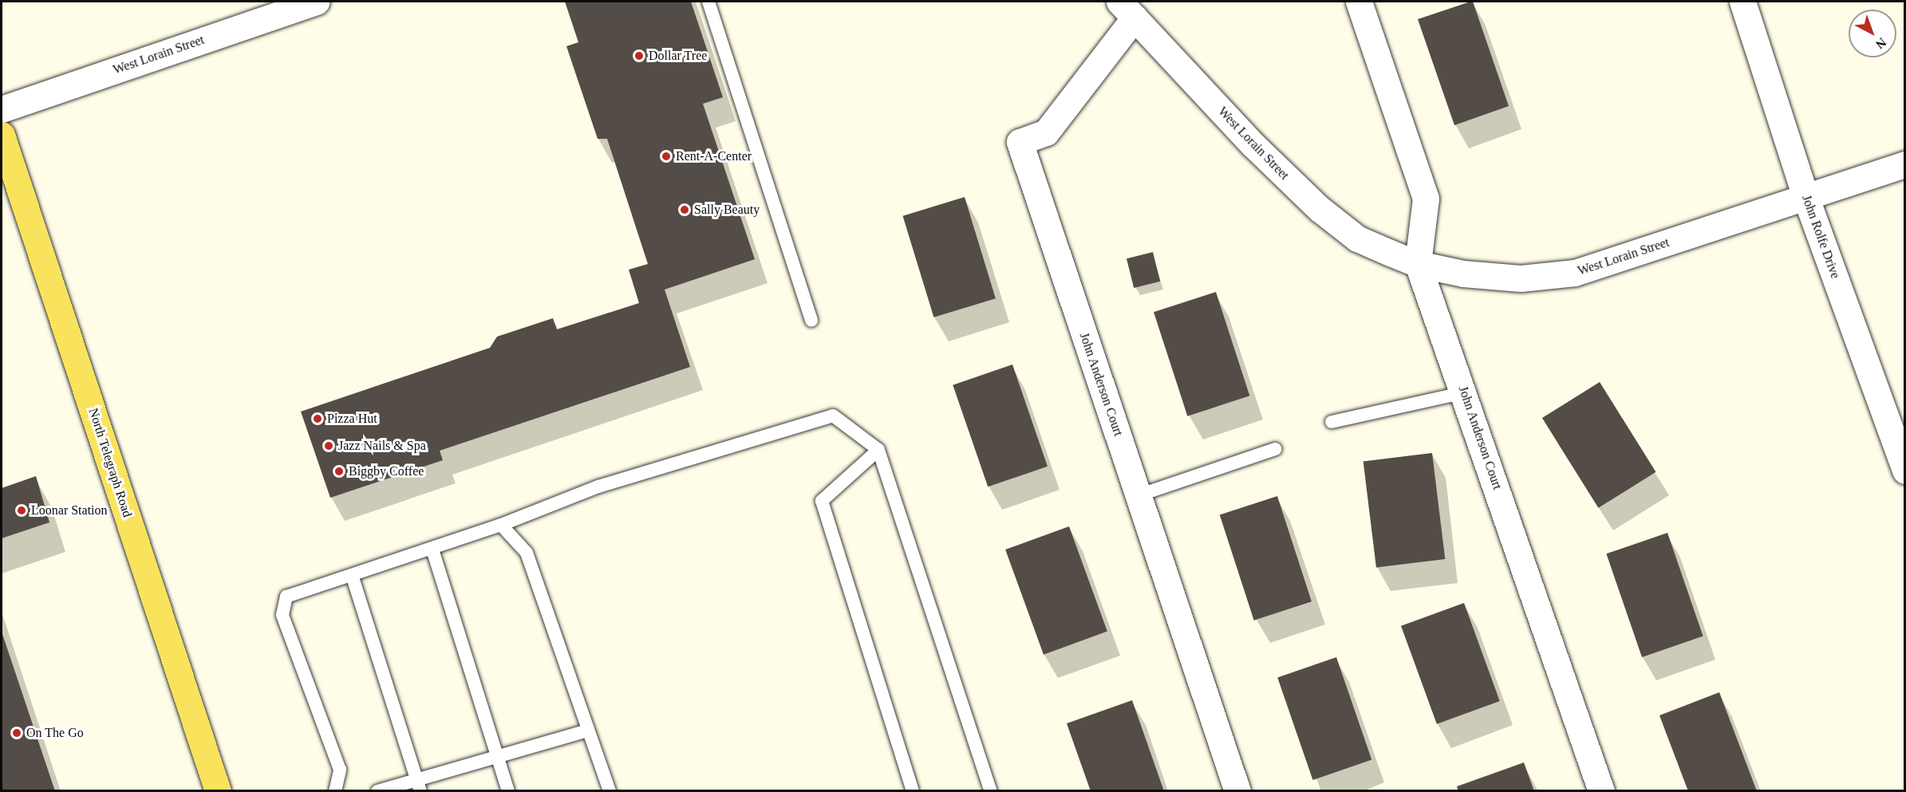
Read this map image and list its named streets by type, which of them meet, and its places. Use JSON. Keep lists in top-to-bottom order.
{
  "streets": {
    "main road": ["North Telegraph Road"],
    "street": ["West Lorain Street", "John Rolfe Drive", "John Anderson Court"]
  },
  "crossings": [
    ["West Lorain Street", "John Rolfe Drive"],
    ["West Lorain Street", "John Anderson Court"]
  ],
  "places": [
    "Dollar Tree",
    "Rent-A-Center",
    "Sally Beauty",
    "Pizza Hut",
    "Jazz Nails & Spa",
    "Biggby Coffee",
    "Loonar Station",
    "On The Go"
  ],
  "north": "bottom right"
}
